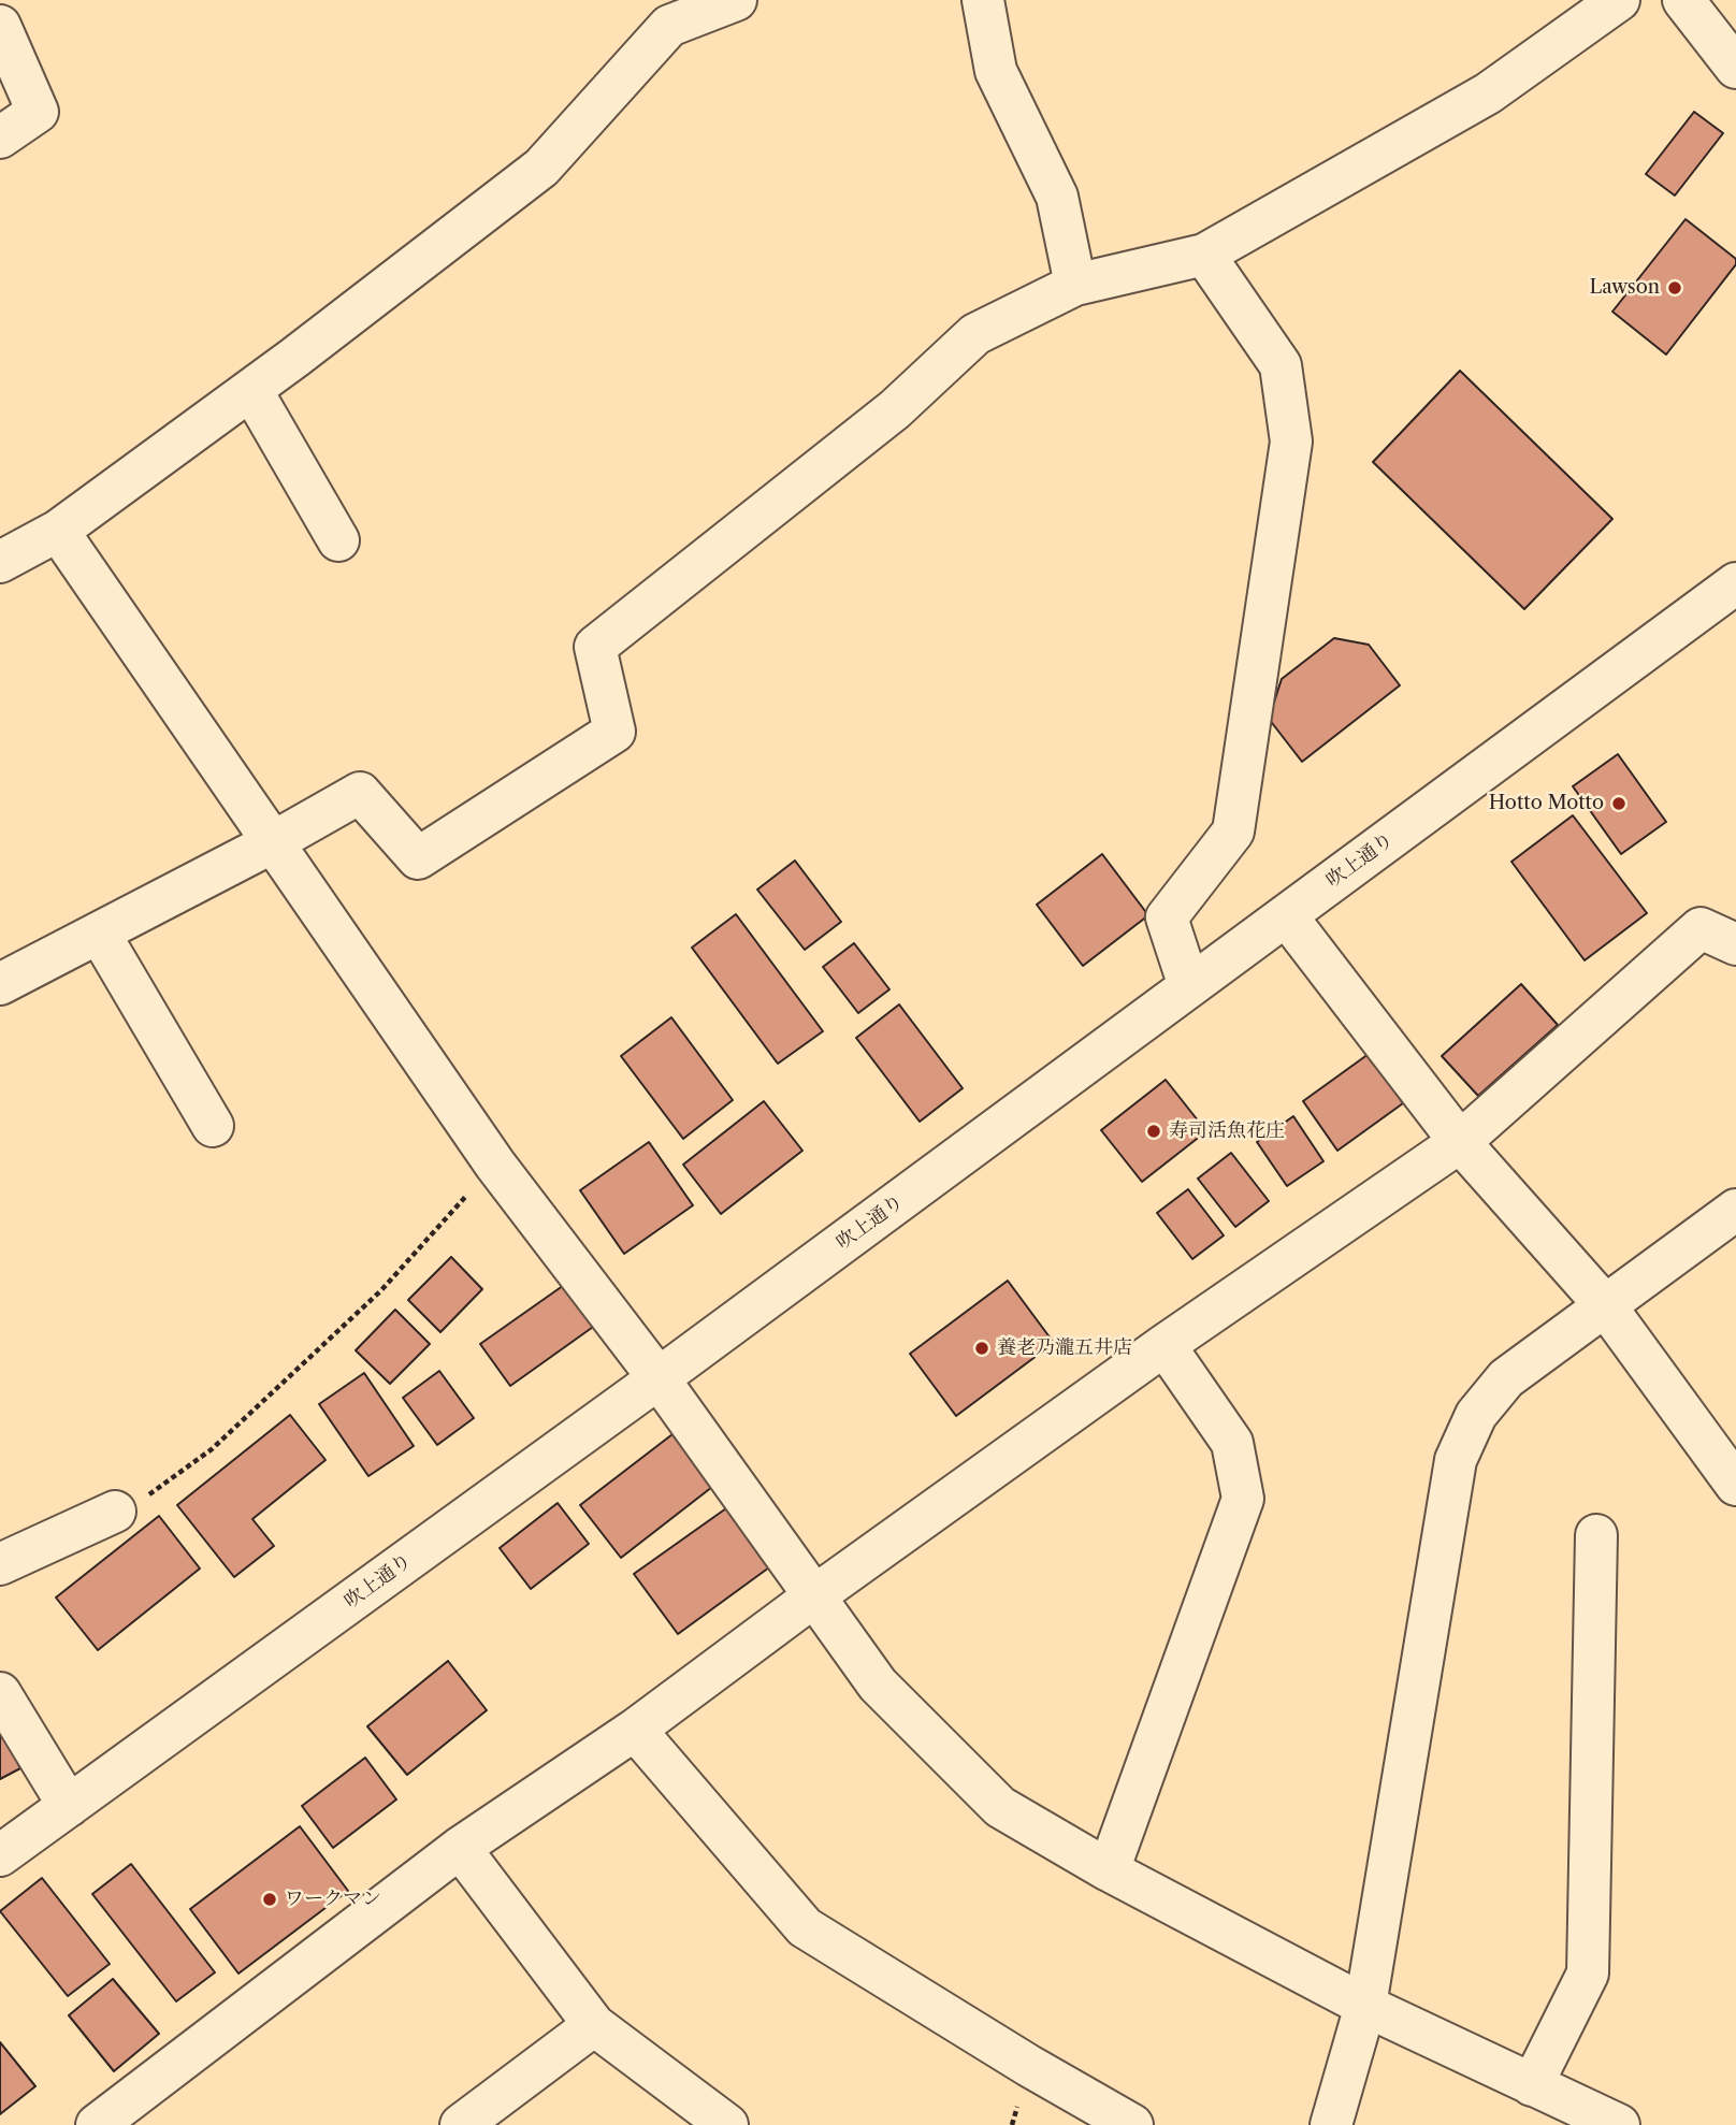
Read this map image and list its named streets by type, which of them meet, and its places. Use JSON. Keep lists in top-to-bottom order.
{
  "streets": {
    "street": ["吹上通り"]
  },
  "places": [
    "Lawson",
    "Hotto Motto",
    "寿司活魚花庄",
    "養老乃瀧五井店",
    "ワークマン"
  ]
}
